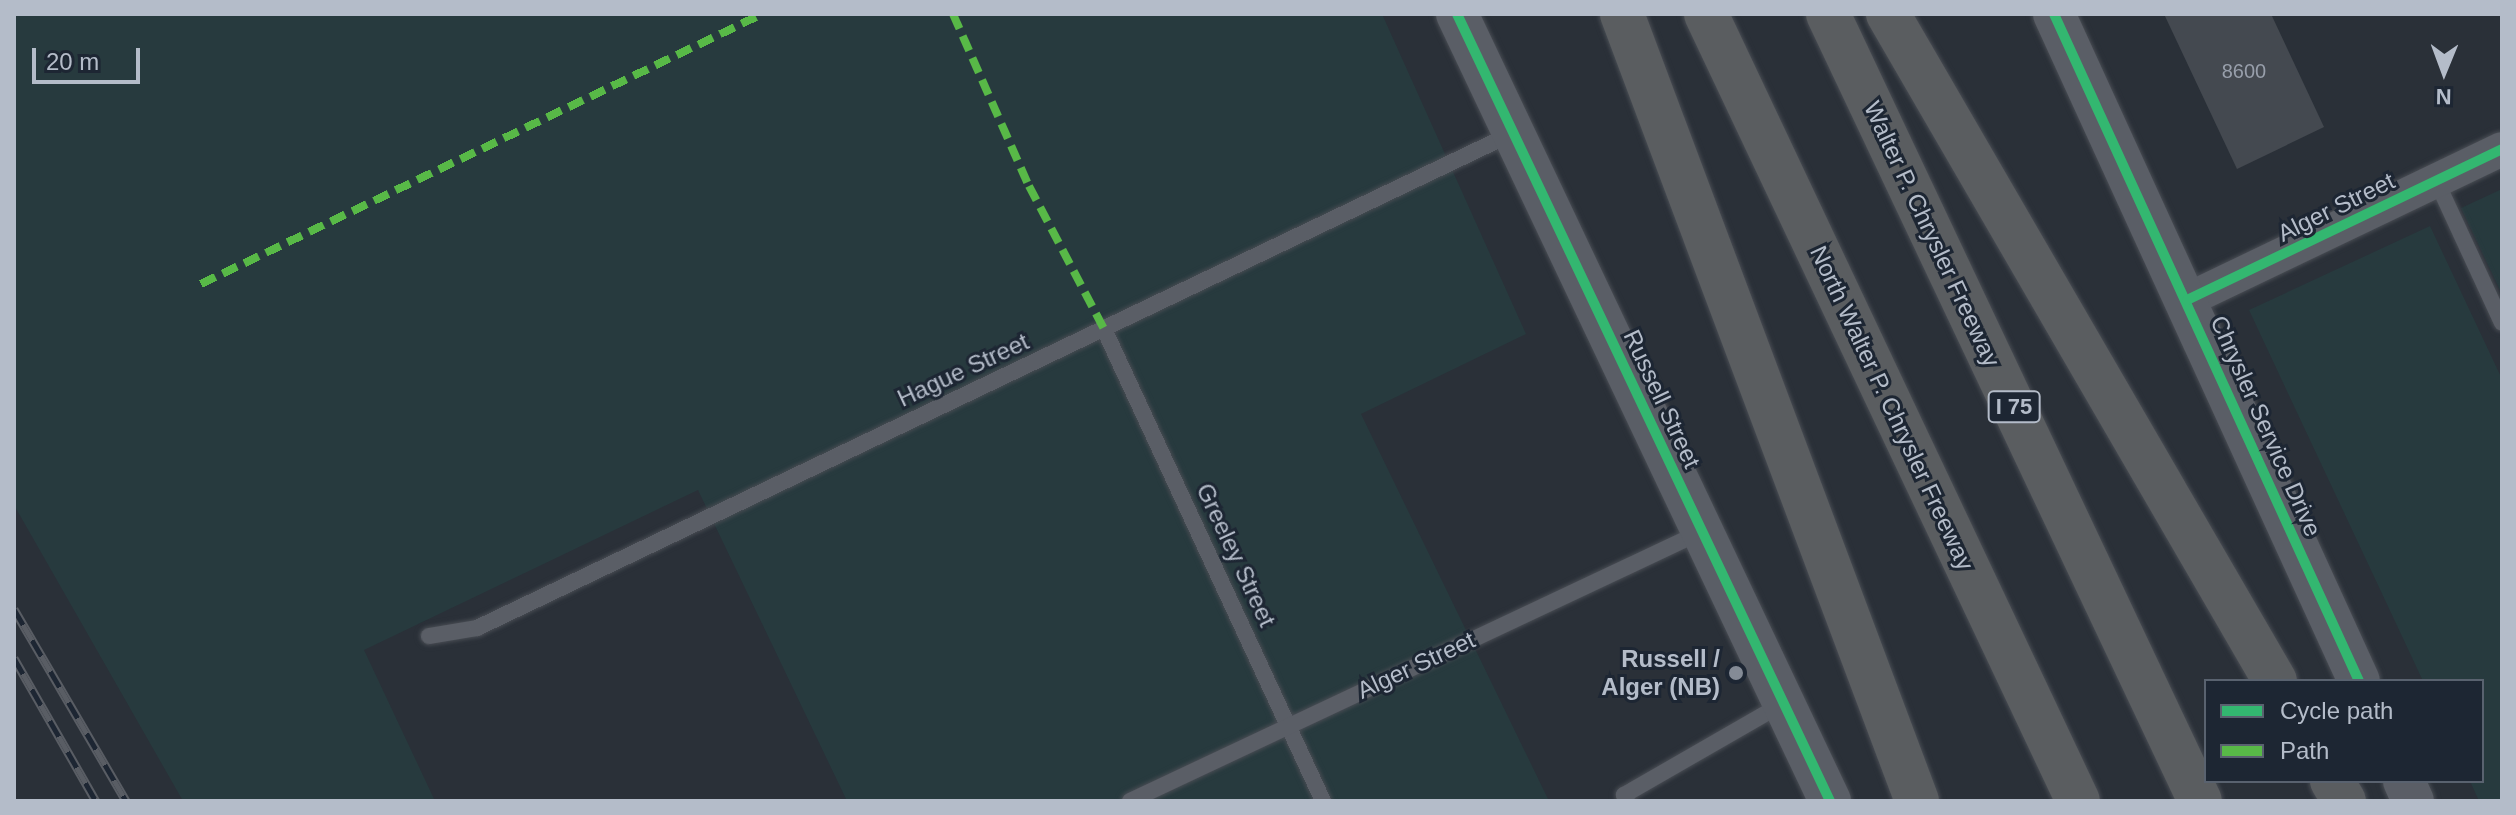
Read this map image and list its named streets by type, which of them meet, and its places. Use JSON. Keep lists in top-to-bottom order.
{
  "streets": {
    "highway": ["Walter P. Chrysler Freeway", "I 75", "North Walter P. Chrysler Freeway"],
    "street": ["Alger Street", "Russell Street", "Chrysler Service Drive"],
    "lane": ["Hague Street", "Greeley Street"]
  },
  "crossings": [
    ["Alger Street", "Russell Street"],
    ["Alger Street", "Chrysler Service Drive"],
    ["Alger Street", "Greeley Street"],
    ["Hague Street", "Russell Street"],
    ["Hague Street", "Greeley Street"]
  ],
  "places": ["Russell / Alger (NB)"],
  "house_numbers": ["8600"],
  "legend": ["Cycle path", "Path"],
  "scale_bar": "20 m",
  "north": "bottom"
}
